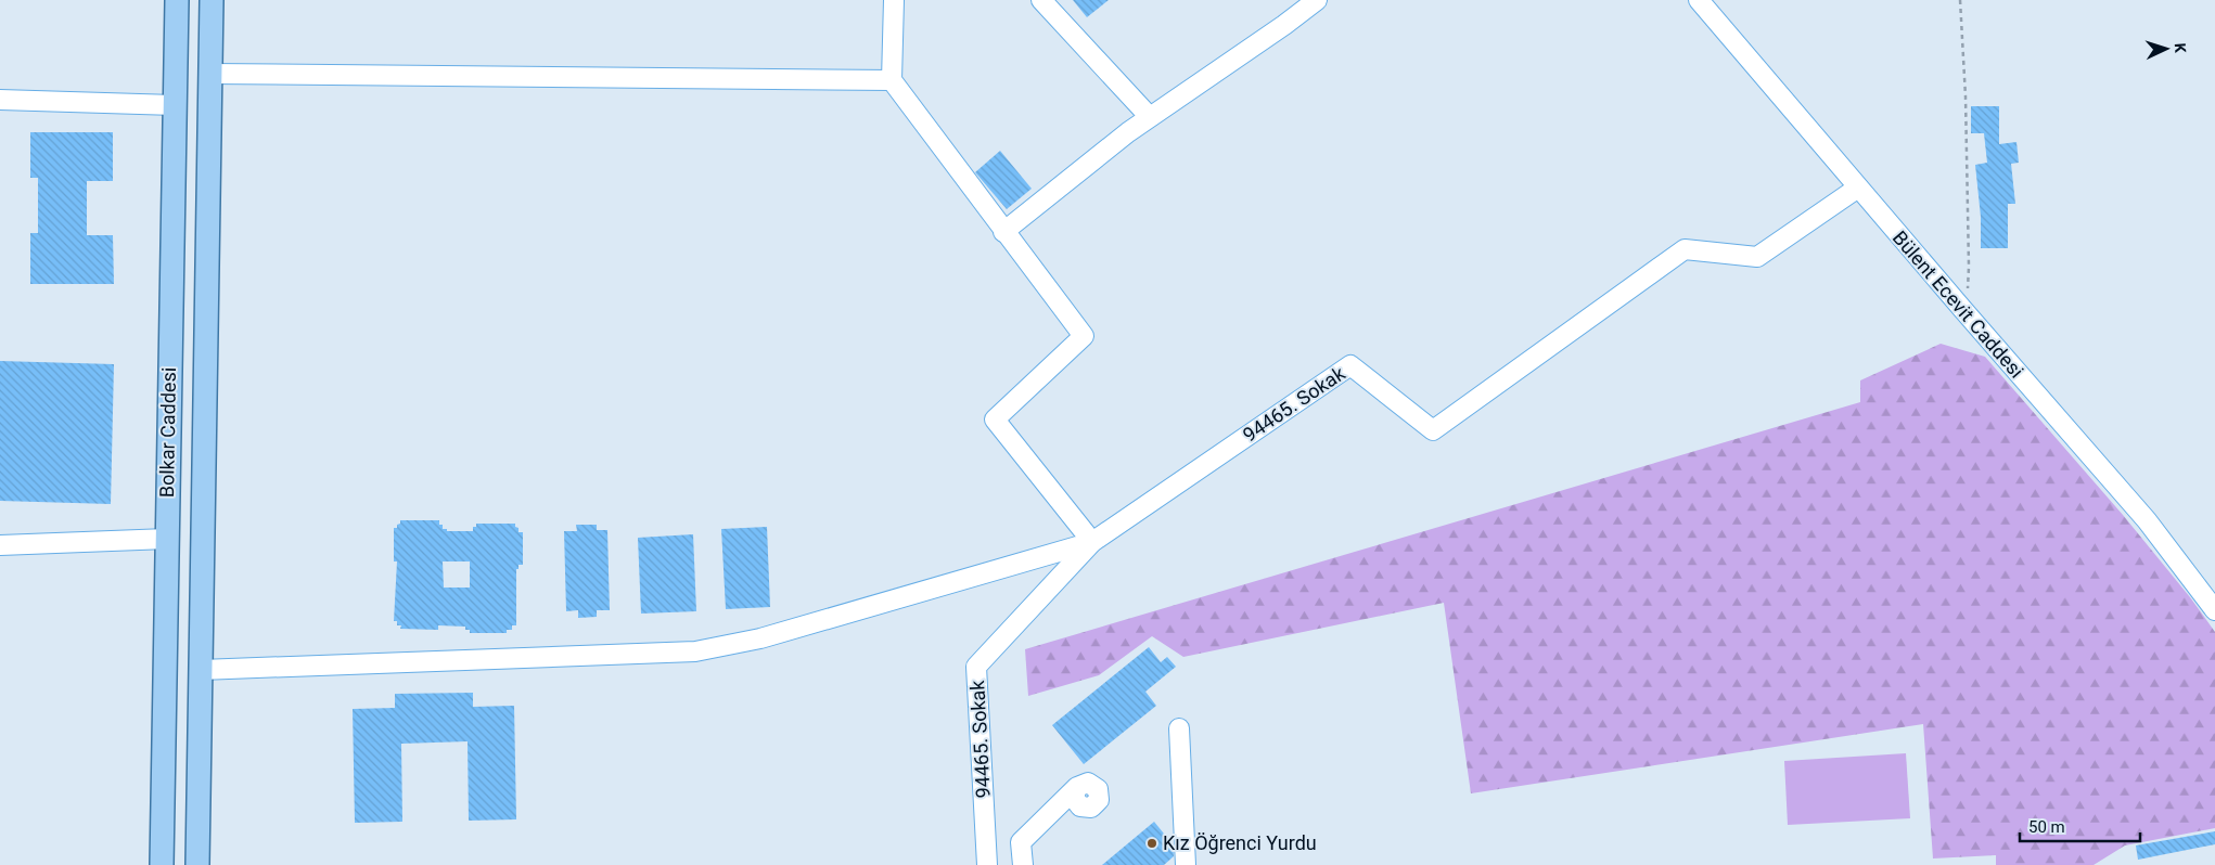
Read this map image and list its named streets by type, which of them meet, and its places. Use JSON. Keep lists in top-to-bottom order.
{
  "streets": {
    "main road": ["Bolkar Caddesi"],
    "street": ["Bülent Ecevit Caddesi", "94465. Sokak"]
  },
  "crossings": [
    ["Bülent Ecevit Caddesi", "94465. Sokak"]
  ],
  "places": ["Kız Öğrenci Yurdu"],
  "scale_bar": "50 m",
  "north": "right"
}
